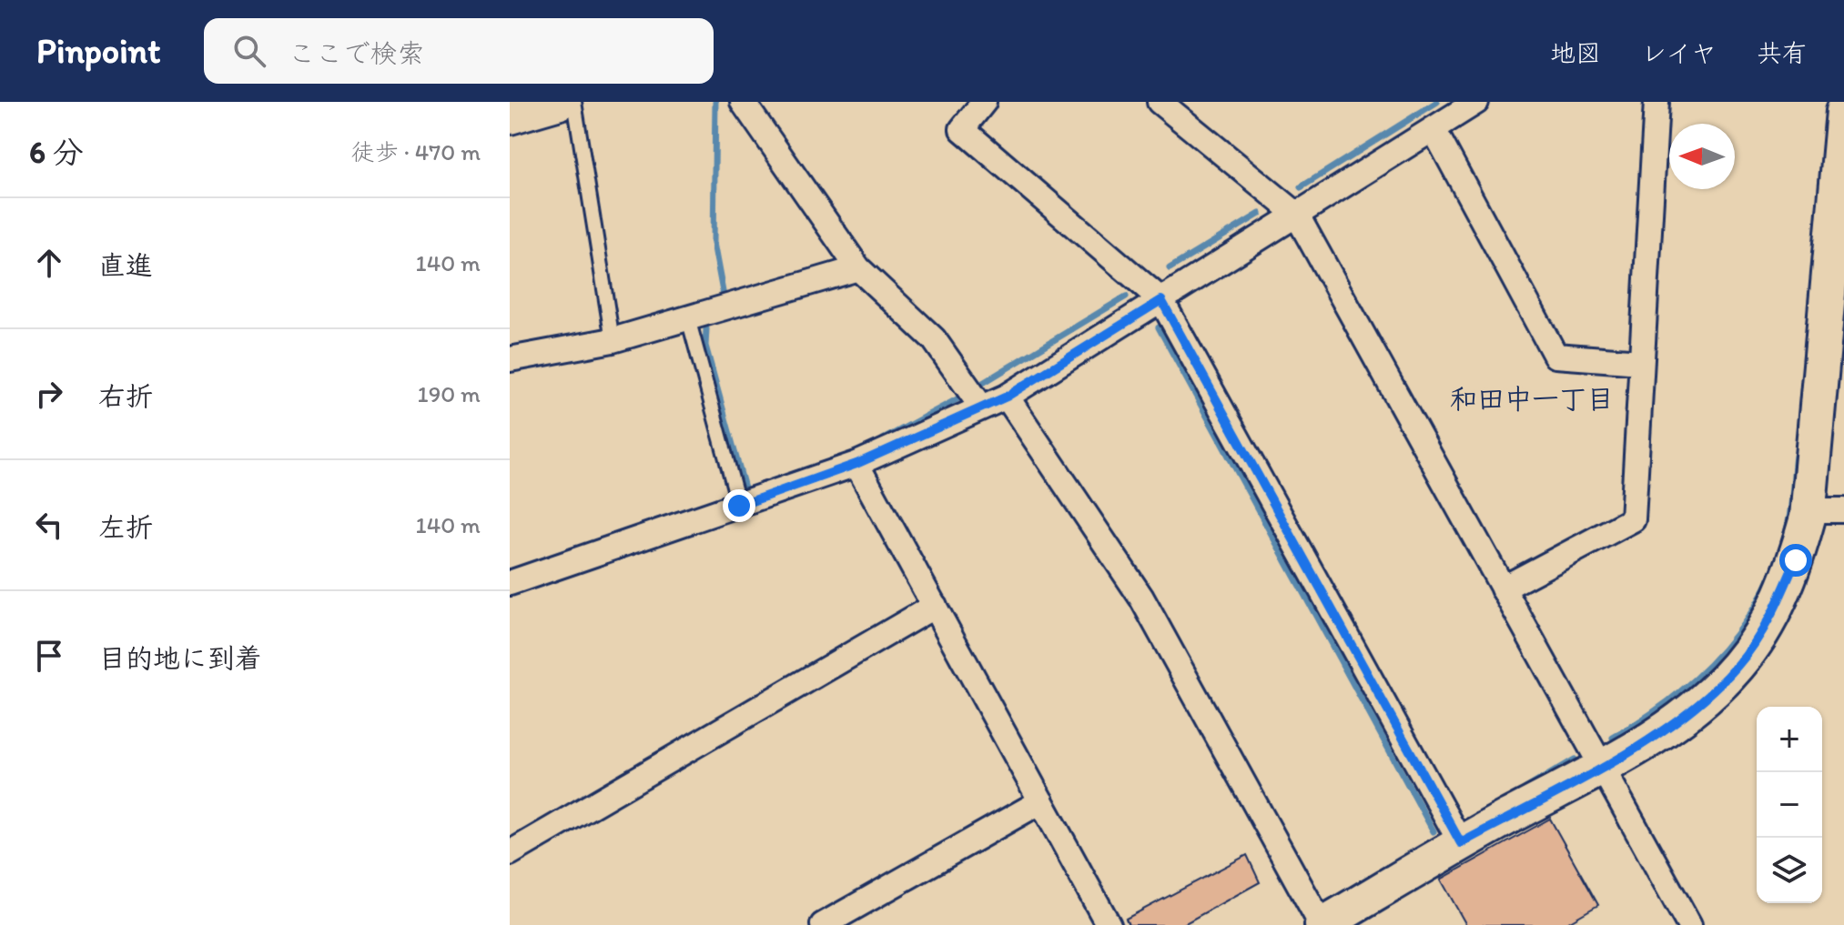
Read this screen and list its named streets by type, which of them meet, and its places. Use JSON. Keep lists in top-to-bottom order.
{
  "districts": ["和田中一丁目"],
  "north": "left",
  "page": {
    "header": "Pinpoint",
    "search": "ここで検索",
    "nav": ["地図", "レイヤ", "共有"],
    "heading": ["6 分", "徒歩 · 470 m"],
    "list": [
      ["直進", "140 m"],
      ["右折", "190 m"],
      ["左折", "140 m"],
      "目的地に到着"
    ],
    "map_buttons": ["+", "−"]
  }
}
